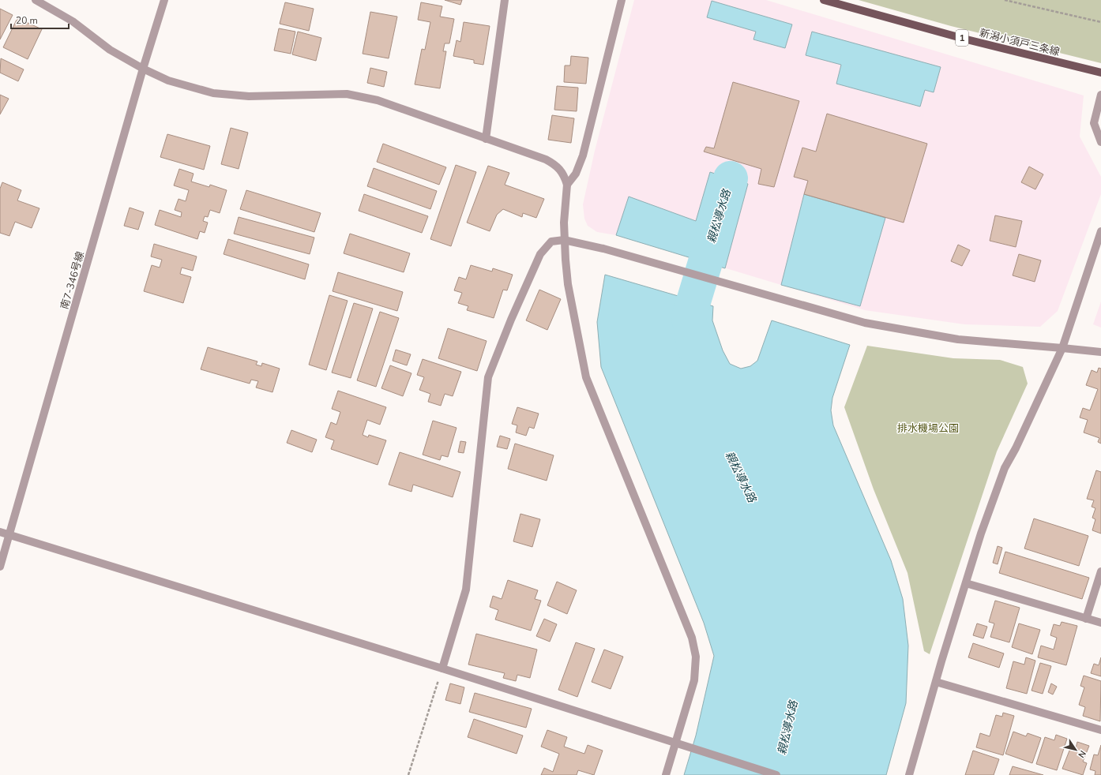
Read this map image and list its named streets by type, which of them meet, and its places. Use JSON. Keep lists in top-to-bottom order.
{
  "streets": {
    "main road": ["1", "新潟小須戸三条線"],
    "street": ["南7-346号線"]
  },
  "water": ["親松導水路"],
  "parks": ["排水機場公園"],
  "scale_bar": "20 m",
  "north": "bottom right"
}
